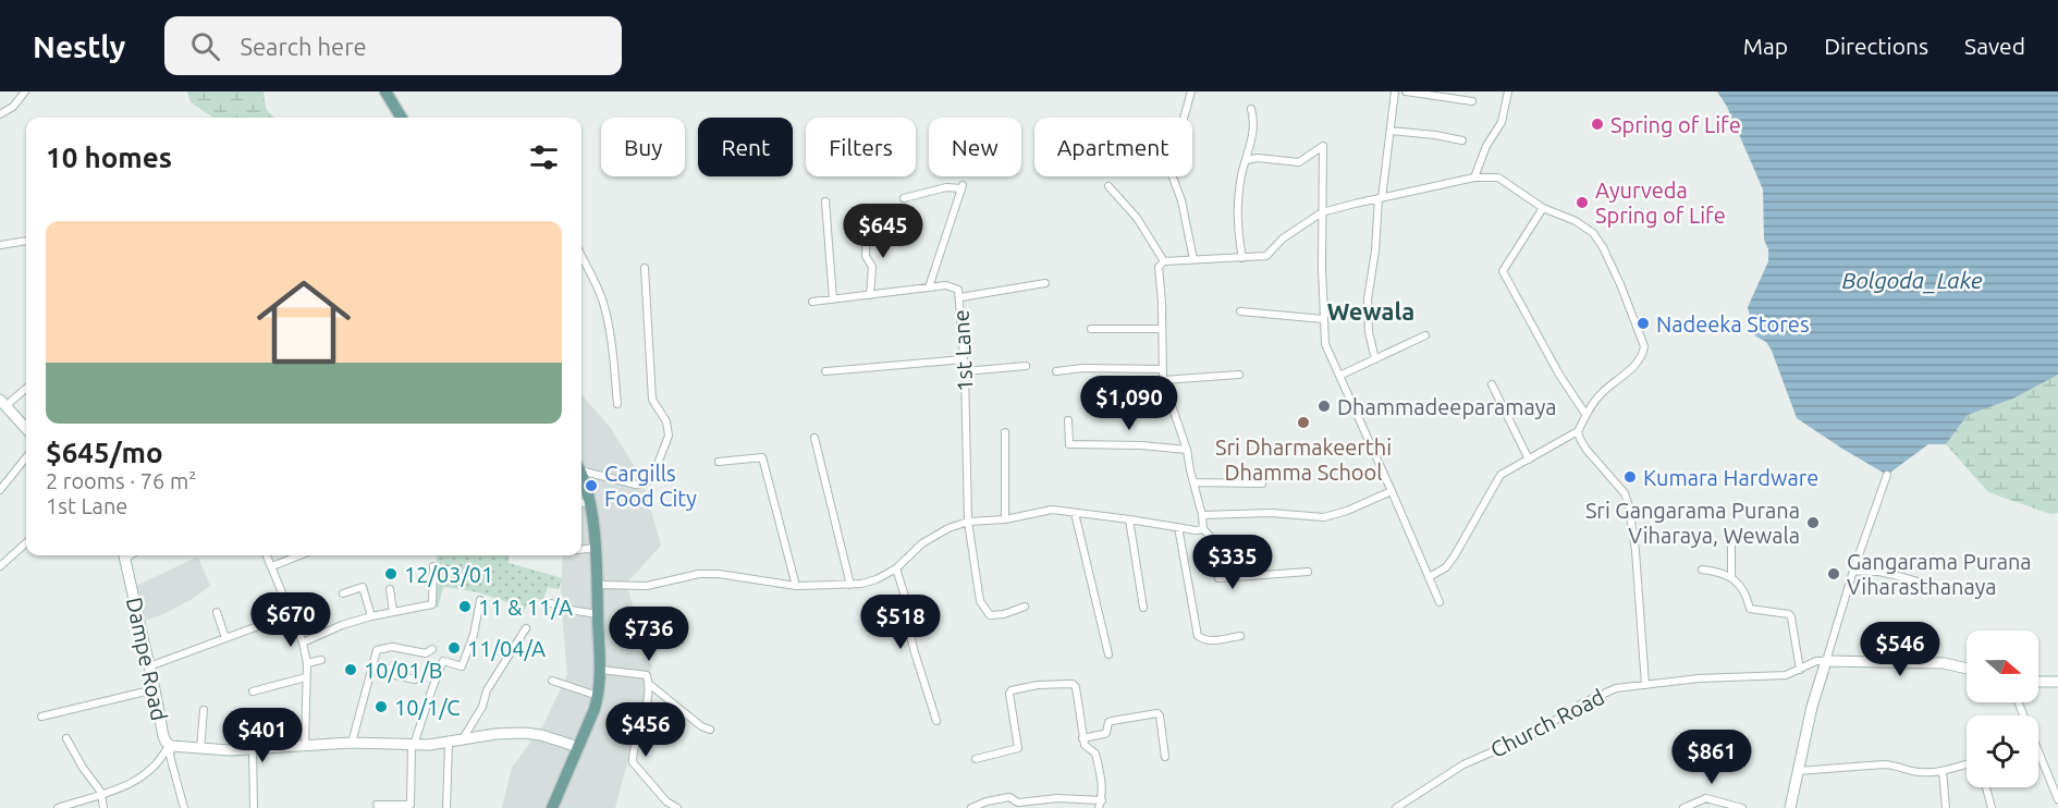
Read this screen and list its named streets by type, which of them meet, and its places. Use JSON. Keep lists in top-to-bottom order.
{
  "streets": {
    "street": ["1st Lane", "Dampe Road", "Church Road"]
  },
  "districts": ["Wewala"],
  "water": ["Bolgoda_Lake"],
  "places": [
    "Spring of Life",
    "Ayurveda Spring of Life",
    "Nadeeka Stores",
    "Dhammadeeparamaya",
    "Sri Dharmakeerthi Dhamma School",
    "Kumara Hardware",
    "Cargills Food City",
    "Sri Gangarama Purana Viharaya, Wewala",
    "12/03/01",
    "Gangarama Purana Viharasthanaya",
    "11 & 11/A",
    "11/04/A",
    "10/01/B",
    "10/1/C"
  ],
  "north": "right",
  "page": {
    "header": "Nestly",
    "search": "Search here",
    "nav": ["Map", "Directions", "Saved"],
    "chip": [
      "Buy",
      "Rent",
      "Filters",
      "New",
      "Apartment"
    ],
    "heading": "10 homes",
    "list": [
      {
        "name": "$645/mo",
        "note": "2 rooms · 76 m² · 1st Lane"
      }
    ],
    "price": [
      "$645",
      "$1,090",
      "$335",
      "$670",
      "$518",
      "$736",
      "$546",
      "$456",
      "$401",
      "$861"
    ]
  }
}
